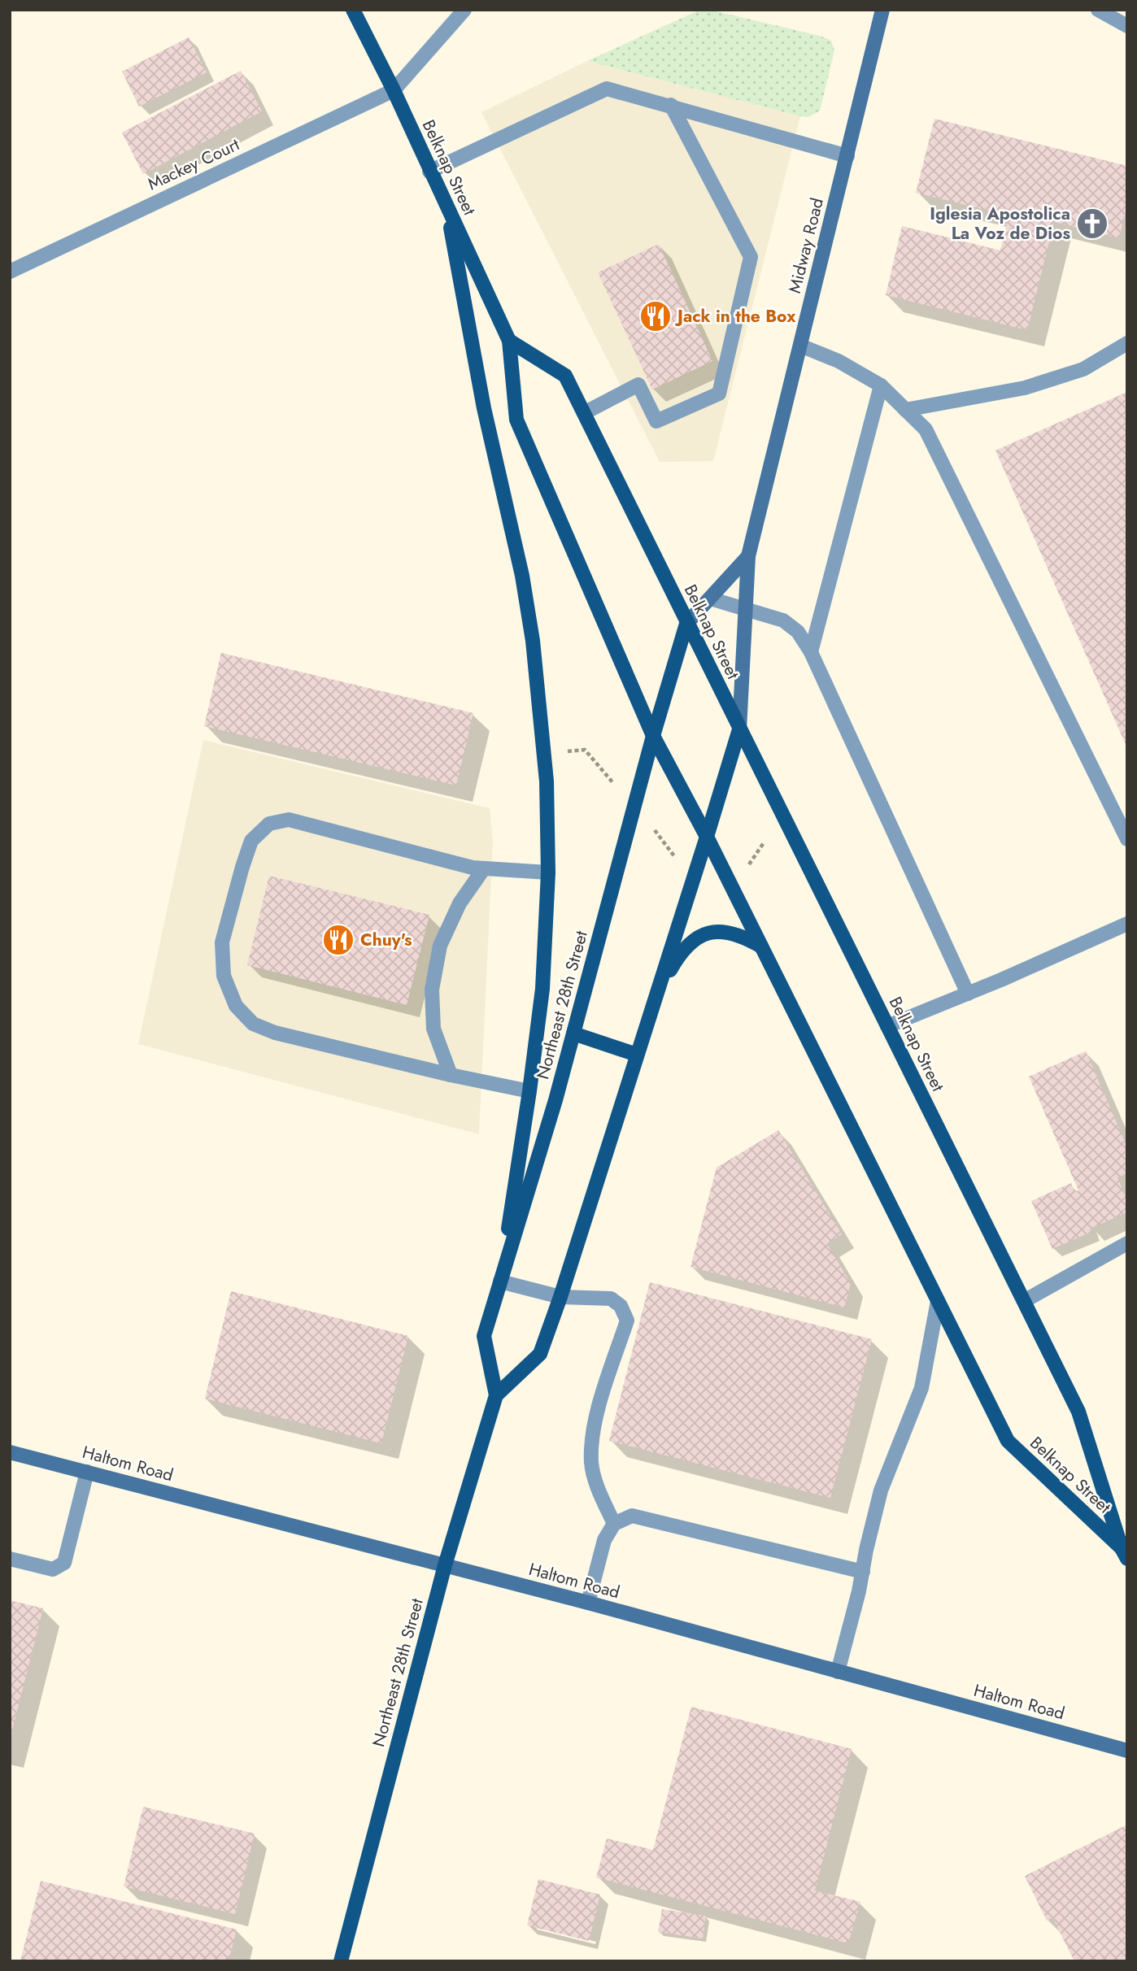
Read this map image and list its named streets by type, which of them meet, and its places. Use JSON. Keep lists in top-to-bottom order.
{
  "streets": {
    "main road": [
      "Belknap Street",
      "Midway Road",
      "Northeast 28th Street",
      "Haltom Road"
    ],
    "street": ["Mackey Court"]
  },
  "crossings": [
    ["Mackey Court", "Belknap Street"],
    ["Belknap Street", "Midway Road"],
    ["Belknap Street", "Northeast 28th Street"],
    ["Midway Road", "Northeast 28th Street"],
    ["Northeast 28th Street", "Haltom Road"]
  ],
  "places": {
    "church": ["Iglesia Apostolica La Voz de Dios"],
    "restaurant": ["Jack in the Box", "Chuy's"]
  }
}
